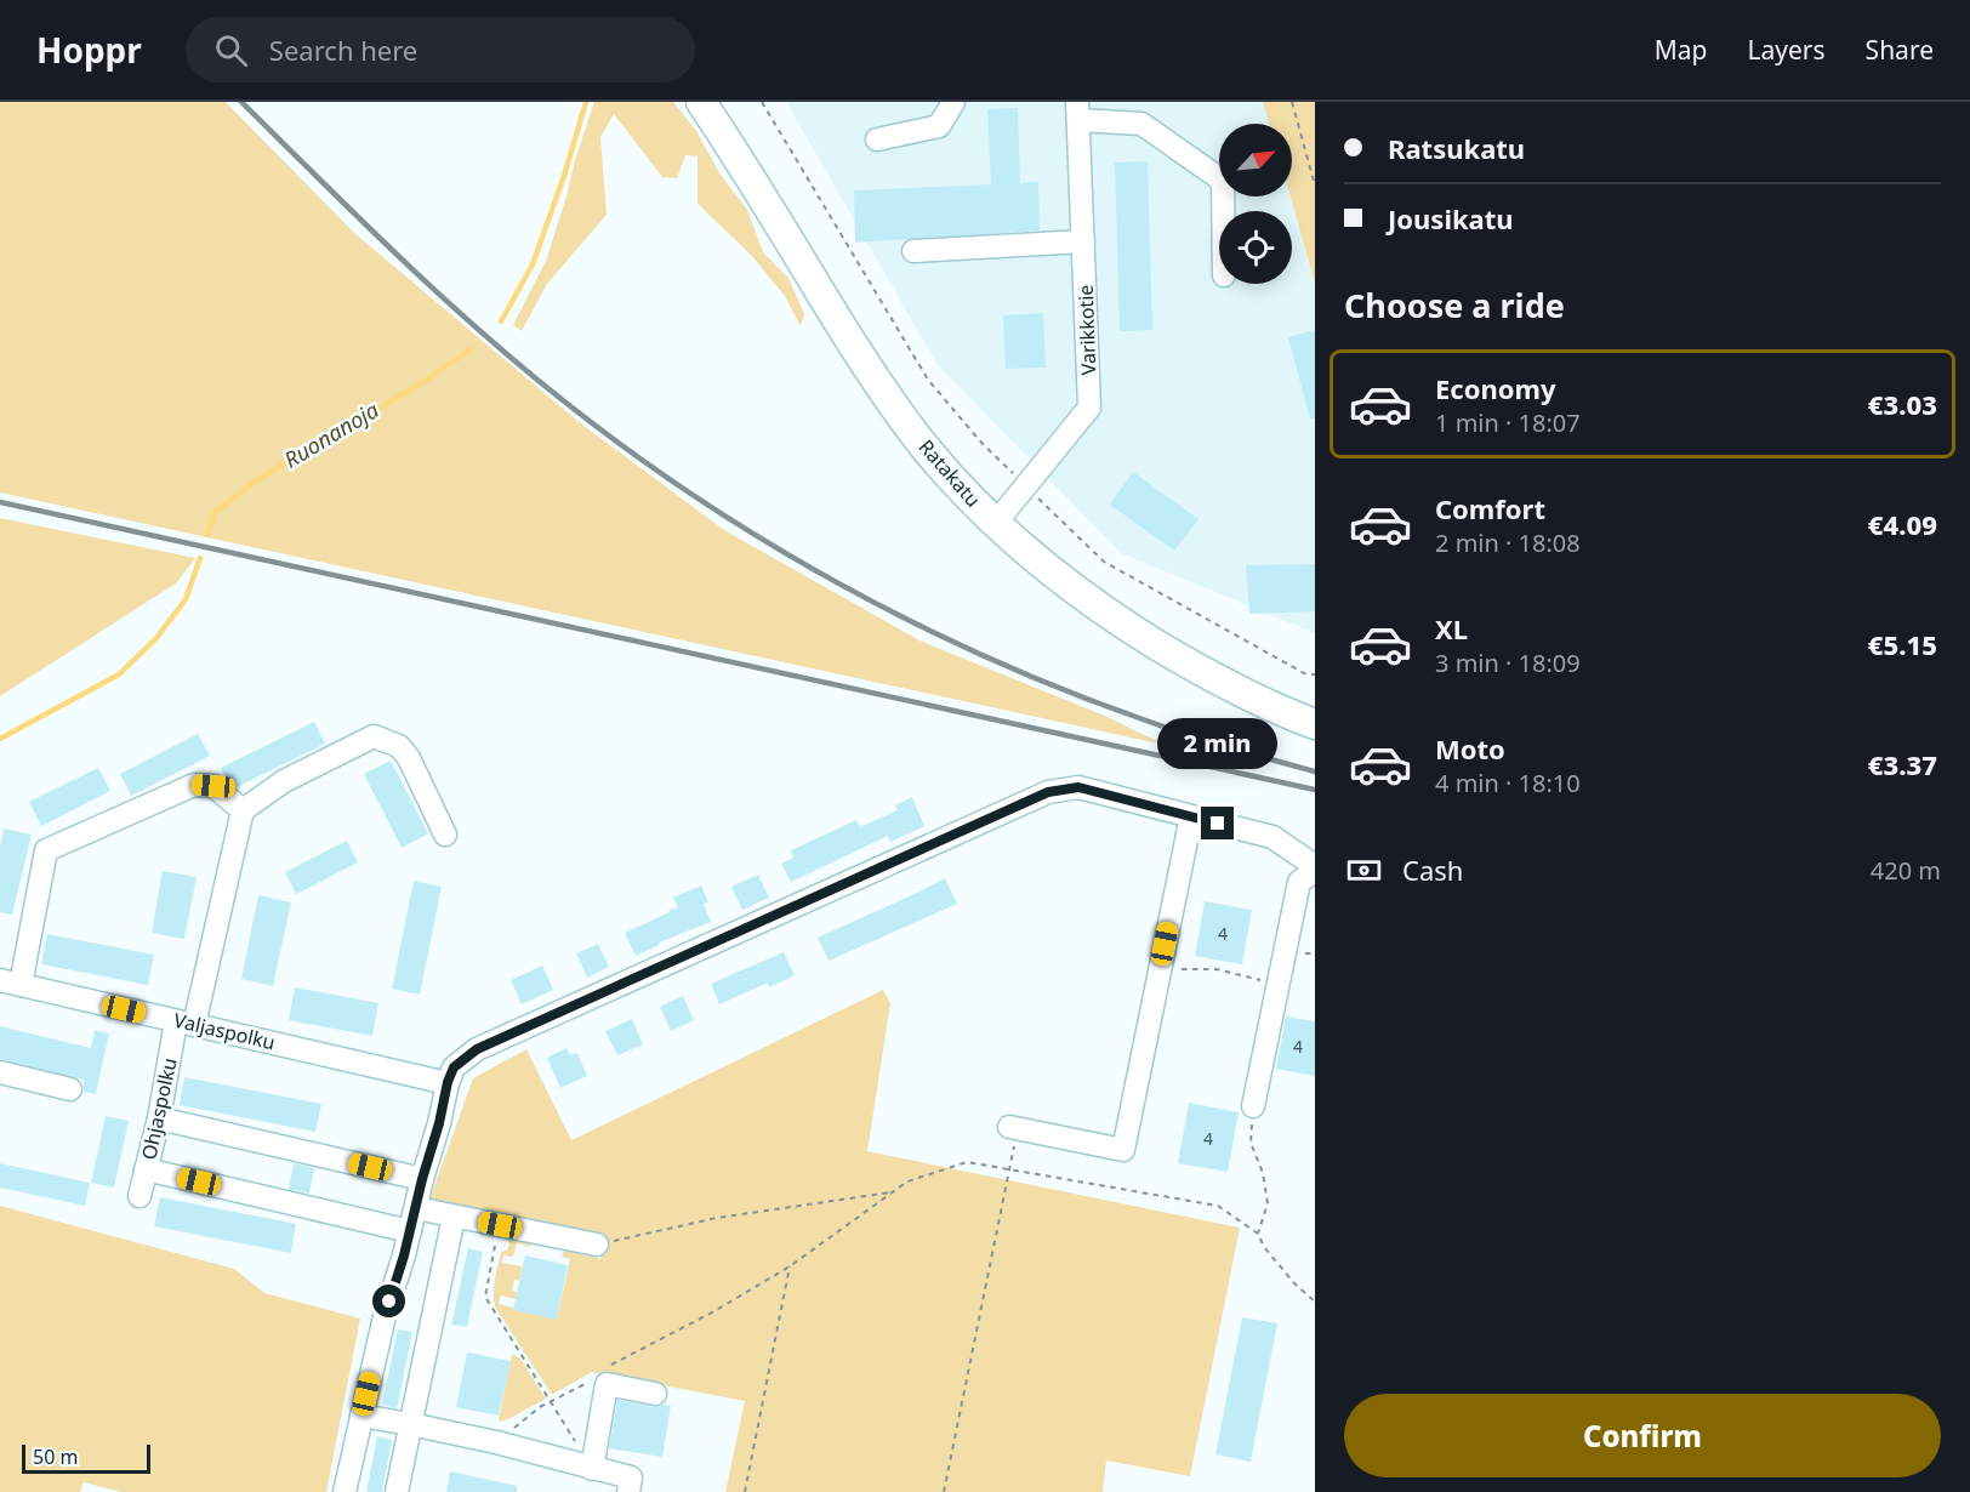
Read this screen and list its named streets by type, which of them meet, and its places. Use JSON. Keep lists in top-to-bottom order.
{
  "streets": {
    "main road": ["Ratakatu"],
    "street": ["Varikkotie", "Valjaspolku", "Ohjaspolku"]
  },
  "crossings": [
    ["Varikkotie", "Ratakatu"],
    ["Valjaspolku", "Ohjaspolku"]
  ],
  "water": ["Ruonanoja"],
  "house_numbers": ["4", "4", "4"],
  "scale_bar": "50 m",
  "north": "top right",
  "page": {
    "header": "Hoppr",
    "search": "Search here",
    "nav": ["Map", "Layers", "Share"],
    "banner": ["Ratsukatu", "Jousikatu"],
    "heading": "Choose a ride",
    "list": [
      {
        "name": "Economy",
        "note": "1 min · 18:07",
        "value": "€3.03"
      },
      {
        "name": "Comfort",
        "note": "2 min · 18:08",
        "value": "€4.09"
      },
      {
        "name": "XL",
        "note": "3 min · 18:09",
        "value": "€5.15"
      },
      {
        "name": "Moto",
        "note": "4 min · 18:10",
        "value": "€3.37"
      }
    ],
    "bubble": "2 min",
    "pay": ["Cash", "420 m"],
    "buttons": "Confirm",
    "scale": "50 m"
  }
}
